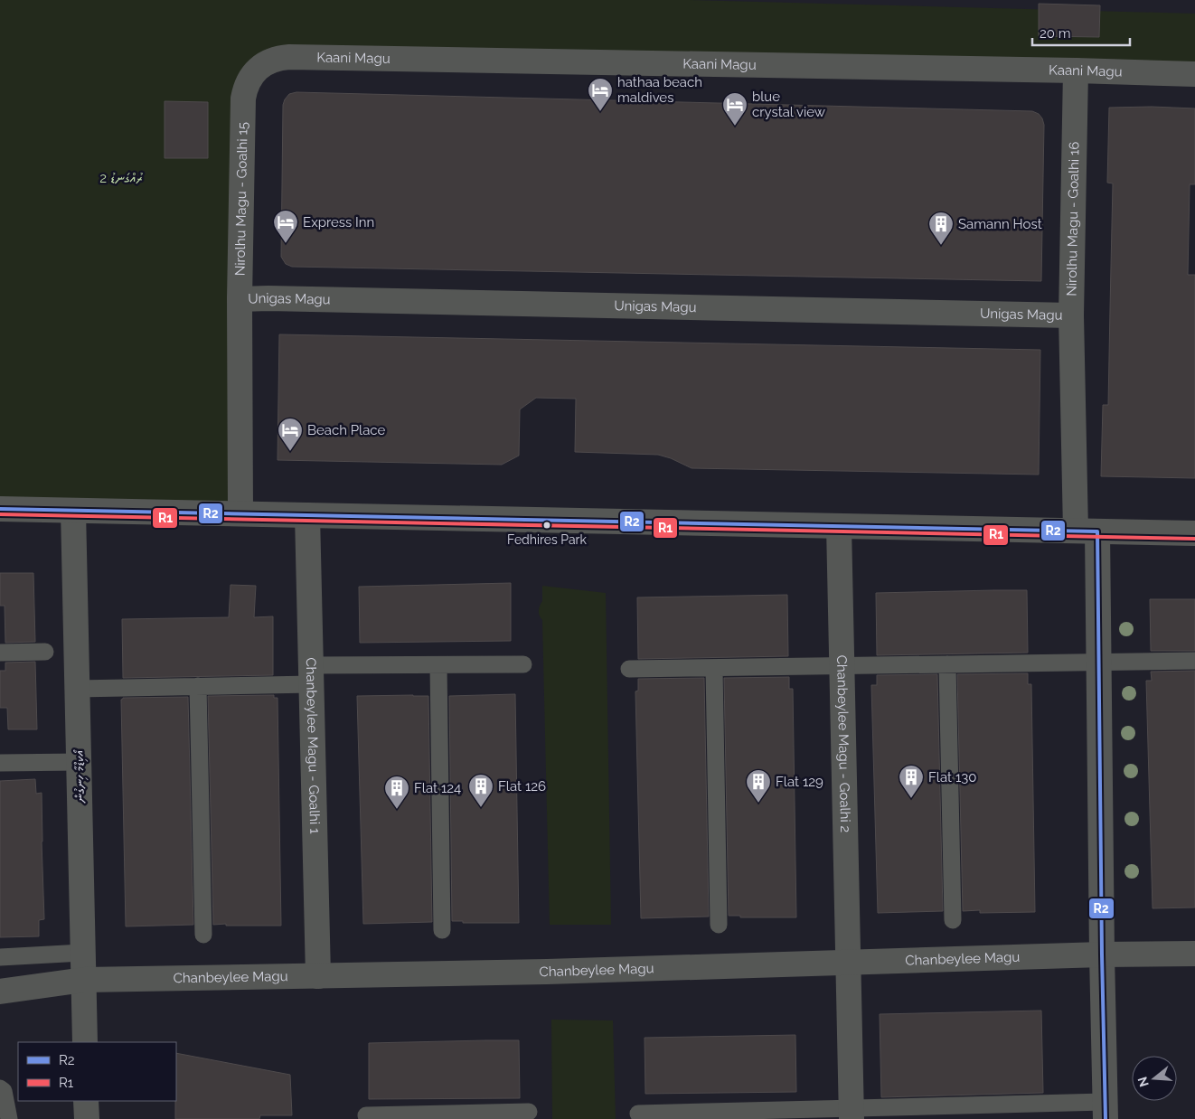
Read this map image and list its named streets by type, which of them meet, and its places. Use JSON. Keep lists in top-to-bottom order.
{
  "streets": {
    "street": [
      "Kaani Magu",
      "Nirolhu Magu - Goalhi 15",
      "Nirolhu Magu - Goalhi 16",
      "Unigas Magu",
      "Chanbeylee Magu - Goalhi 2",
      "Chanbeylee Magu - Goalhi 1",
      "އޯކިޑްމާ ހިނގުން",
      "Chanbeylee Magu"
    ]
  },
  "crossings": [
    ["Kaani Magu", "Nirolhu Magu - Goalhi 15"],
    ["Kaani Magu", "Nirolhu Magu - Goalhi 16"],
    ["Nirolhu Magu - Goalhi 15", "Unigas Magu"],
    ["Nirolhu Magu - Goalhi 16", "Unigas Magu"],
    ["Nirolhu Magu - Goalhi 16", "Chanbeylee Magu"],
    ["Chanbeylee Magu - Goalhi 2", "Chanbeylee Magu"],
    ["Chanbeylee Magu - Goalhi 1", "Chanbeylee Magu"],
    ["އޯކިޑްމާ ހިނގުން", "Chanbeylee Magu"]
  ],
  "parks": ["ރުއްގަނޑު 2"],
  "places": {
    "hotel": [
      "hathaa beach maldives",
      "blue crystal view",
      "Express Inn",
      "Beach Place"
    ],
    "building": [
      "Samann Host",
      "Flat 130",
      "Flat 129",
      "Flat 126",
      "Flat 124"
    ],
    "other": ["Fedhires Park"]
  },
  "lines": ["transit line R2", "transit line R1"],
  "legend": ["R2", "R1"],
  "scale_bar": "20 m",
  "north": "left"
}
